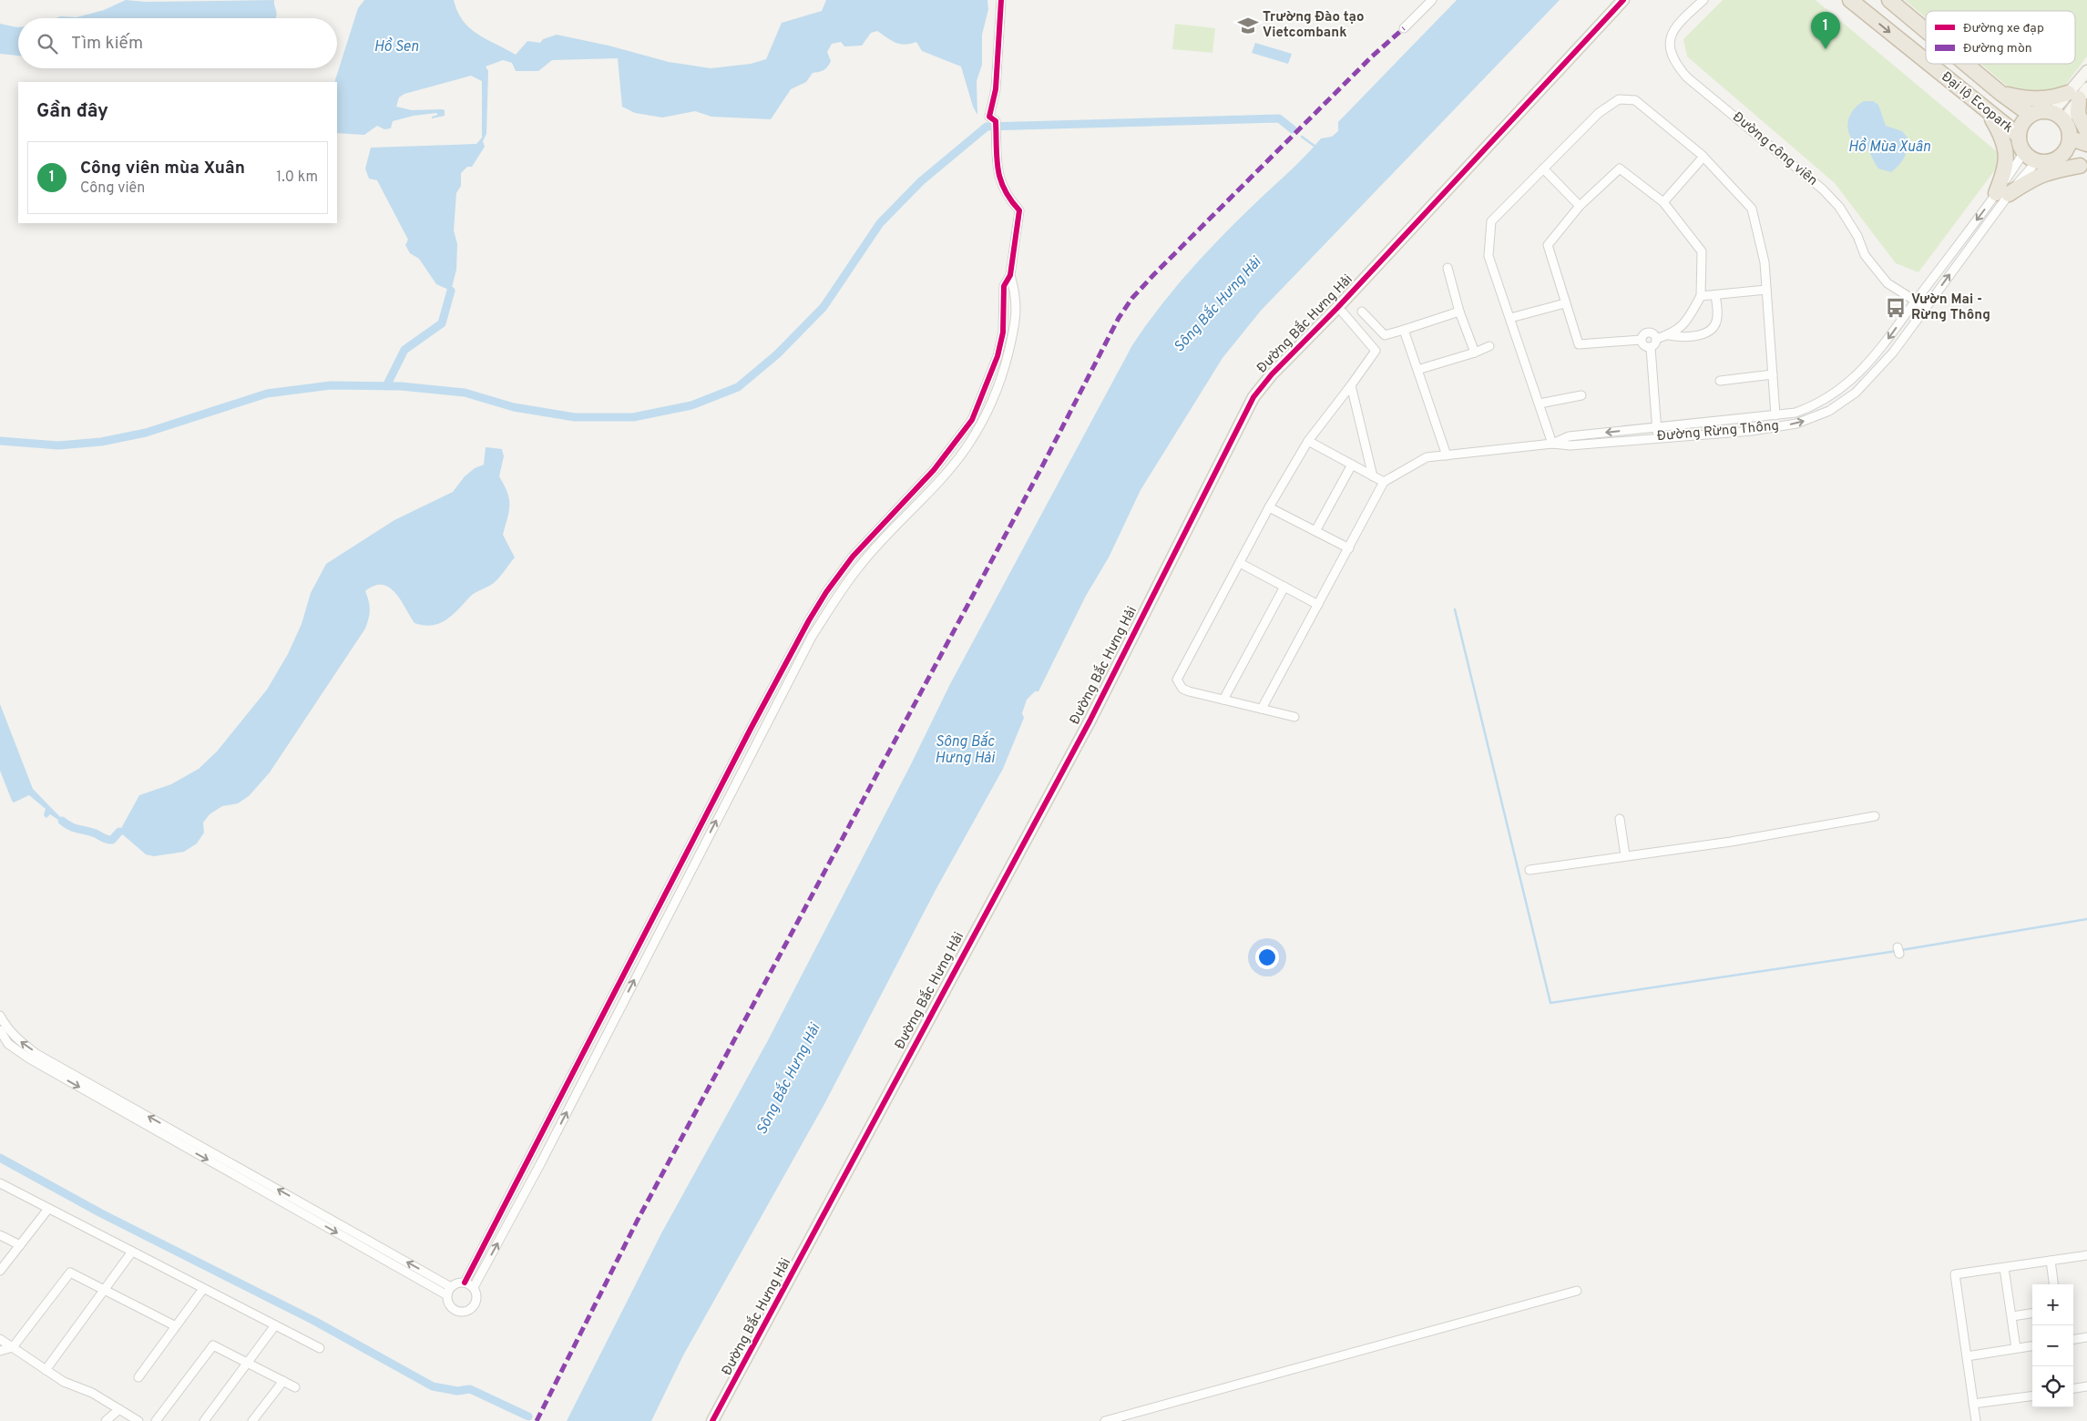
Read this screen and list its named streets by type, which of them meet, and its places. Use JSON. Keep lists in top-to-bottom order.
{
  "streets": {
    "highway": ["Đại lộ Ecopark"],
    "street": ["Đường công viên", "Đường Bắc Hưng Hải", "Đường Rừng Thông"]
  },
  "crossings": [
    ["Đại lộ Ecopark", "Đường Rừng Thông"],
    ["Đường công viên", "Đường Rừng Thông"]
  ],
  "water": ["Hồ Sen", "Hồ Mùa Xuân", "Sông Bắc Hưng Hải"],
  "places": {
    "school or university": ["Trường Đào tạo Vietcombank"],
    "bus stop": ["Vườn Mai - Rừng Thông"]
  },
  "legend": ["Đường xe đạp", "Đường mòn"],
  "page": {
    "pins": "1",
    "search": "Tìm kiếm",
    "heading": "Gần đây",
    "list": [
      {
        "mark": "1",
        "name": "Công viên mùa Xuân",
        "note": "Công viên",
        "value": "1.0 km"
      }
    ],
    "map_buttons": ["+", "−"]
  }
}
